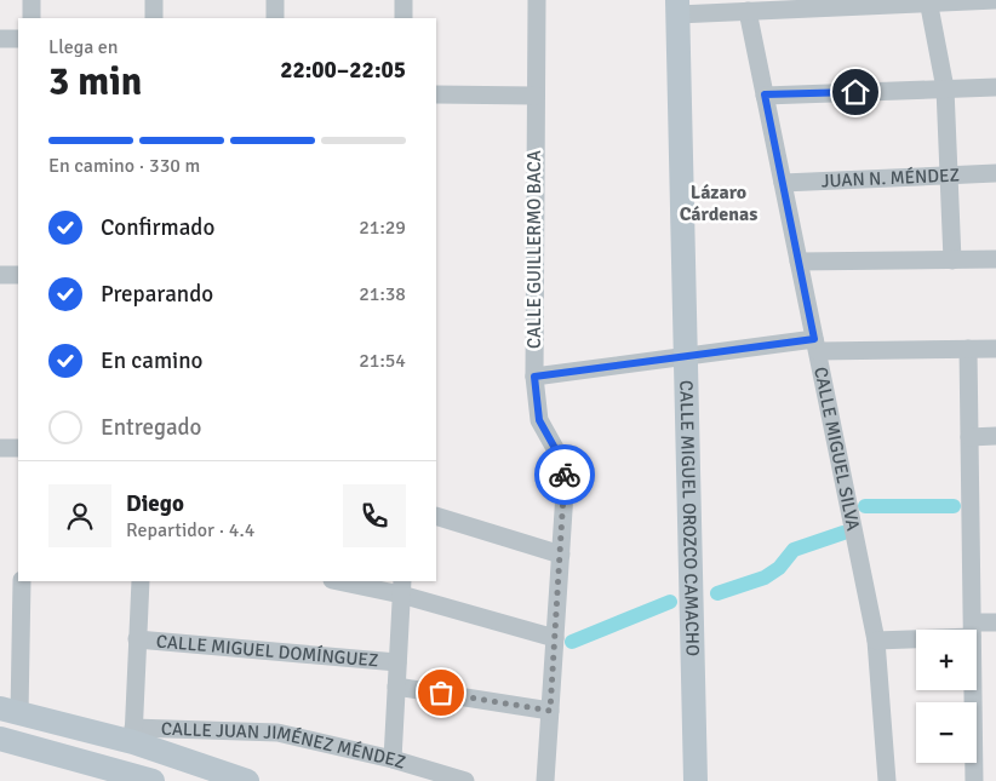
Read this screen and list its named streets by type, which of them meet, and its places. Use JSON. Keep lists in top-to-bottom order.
{
  "streets": {
    "street": [
      "JUAN N. MÉNDEZ",
      "CALLE GUILLERMO BACA",
      "CALLE MIGUEL SILVA",
      "CALLE MIGUEL OROZCO CAMACHO",
      "CALLE MIGUEL DOMÍNGUEZ",
      "CALLE JUAN JIMÉNEZ MÉNDEZ"
    ]
  },
  "crossings": [
    ["JUAN N. MÉNDEZ", "CALLE MIGUEL SILVA"],
    ["CALLE GUILLERMO BACA", "CALLE MIGUEL DOMÍNGUEZ"]
  ],
  "districts": ["Lázaro Cárdenas"],
  "page": {
    "heading": ["3 min", "Llega en", "22:00–22:05"],
    "panel": ["Diego", "Repartidor · 4.4"],
    "bar": "En camino · 330 m",
    "list": [
      ["Confirmado", "21:29"],
      ["Preparando", "21:38"],
      ["En camino", "21:54"],
      "Entregado"
    ],
    "map_buttons": ["+", "−"]
  }
}
